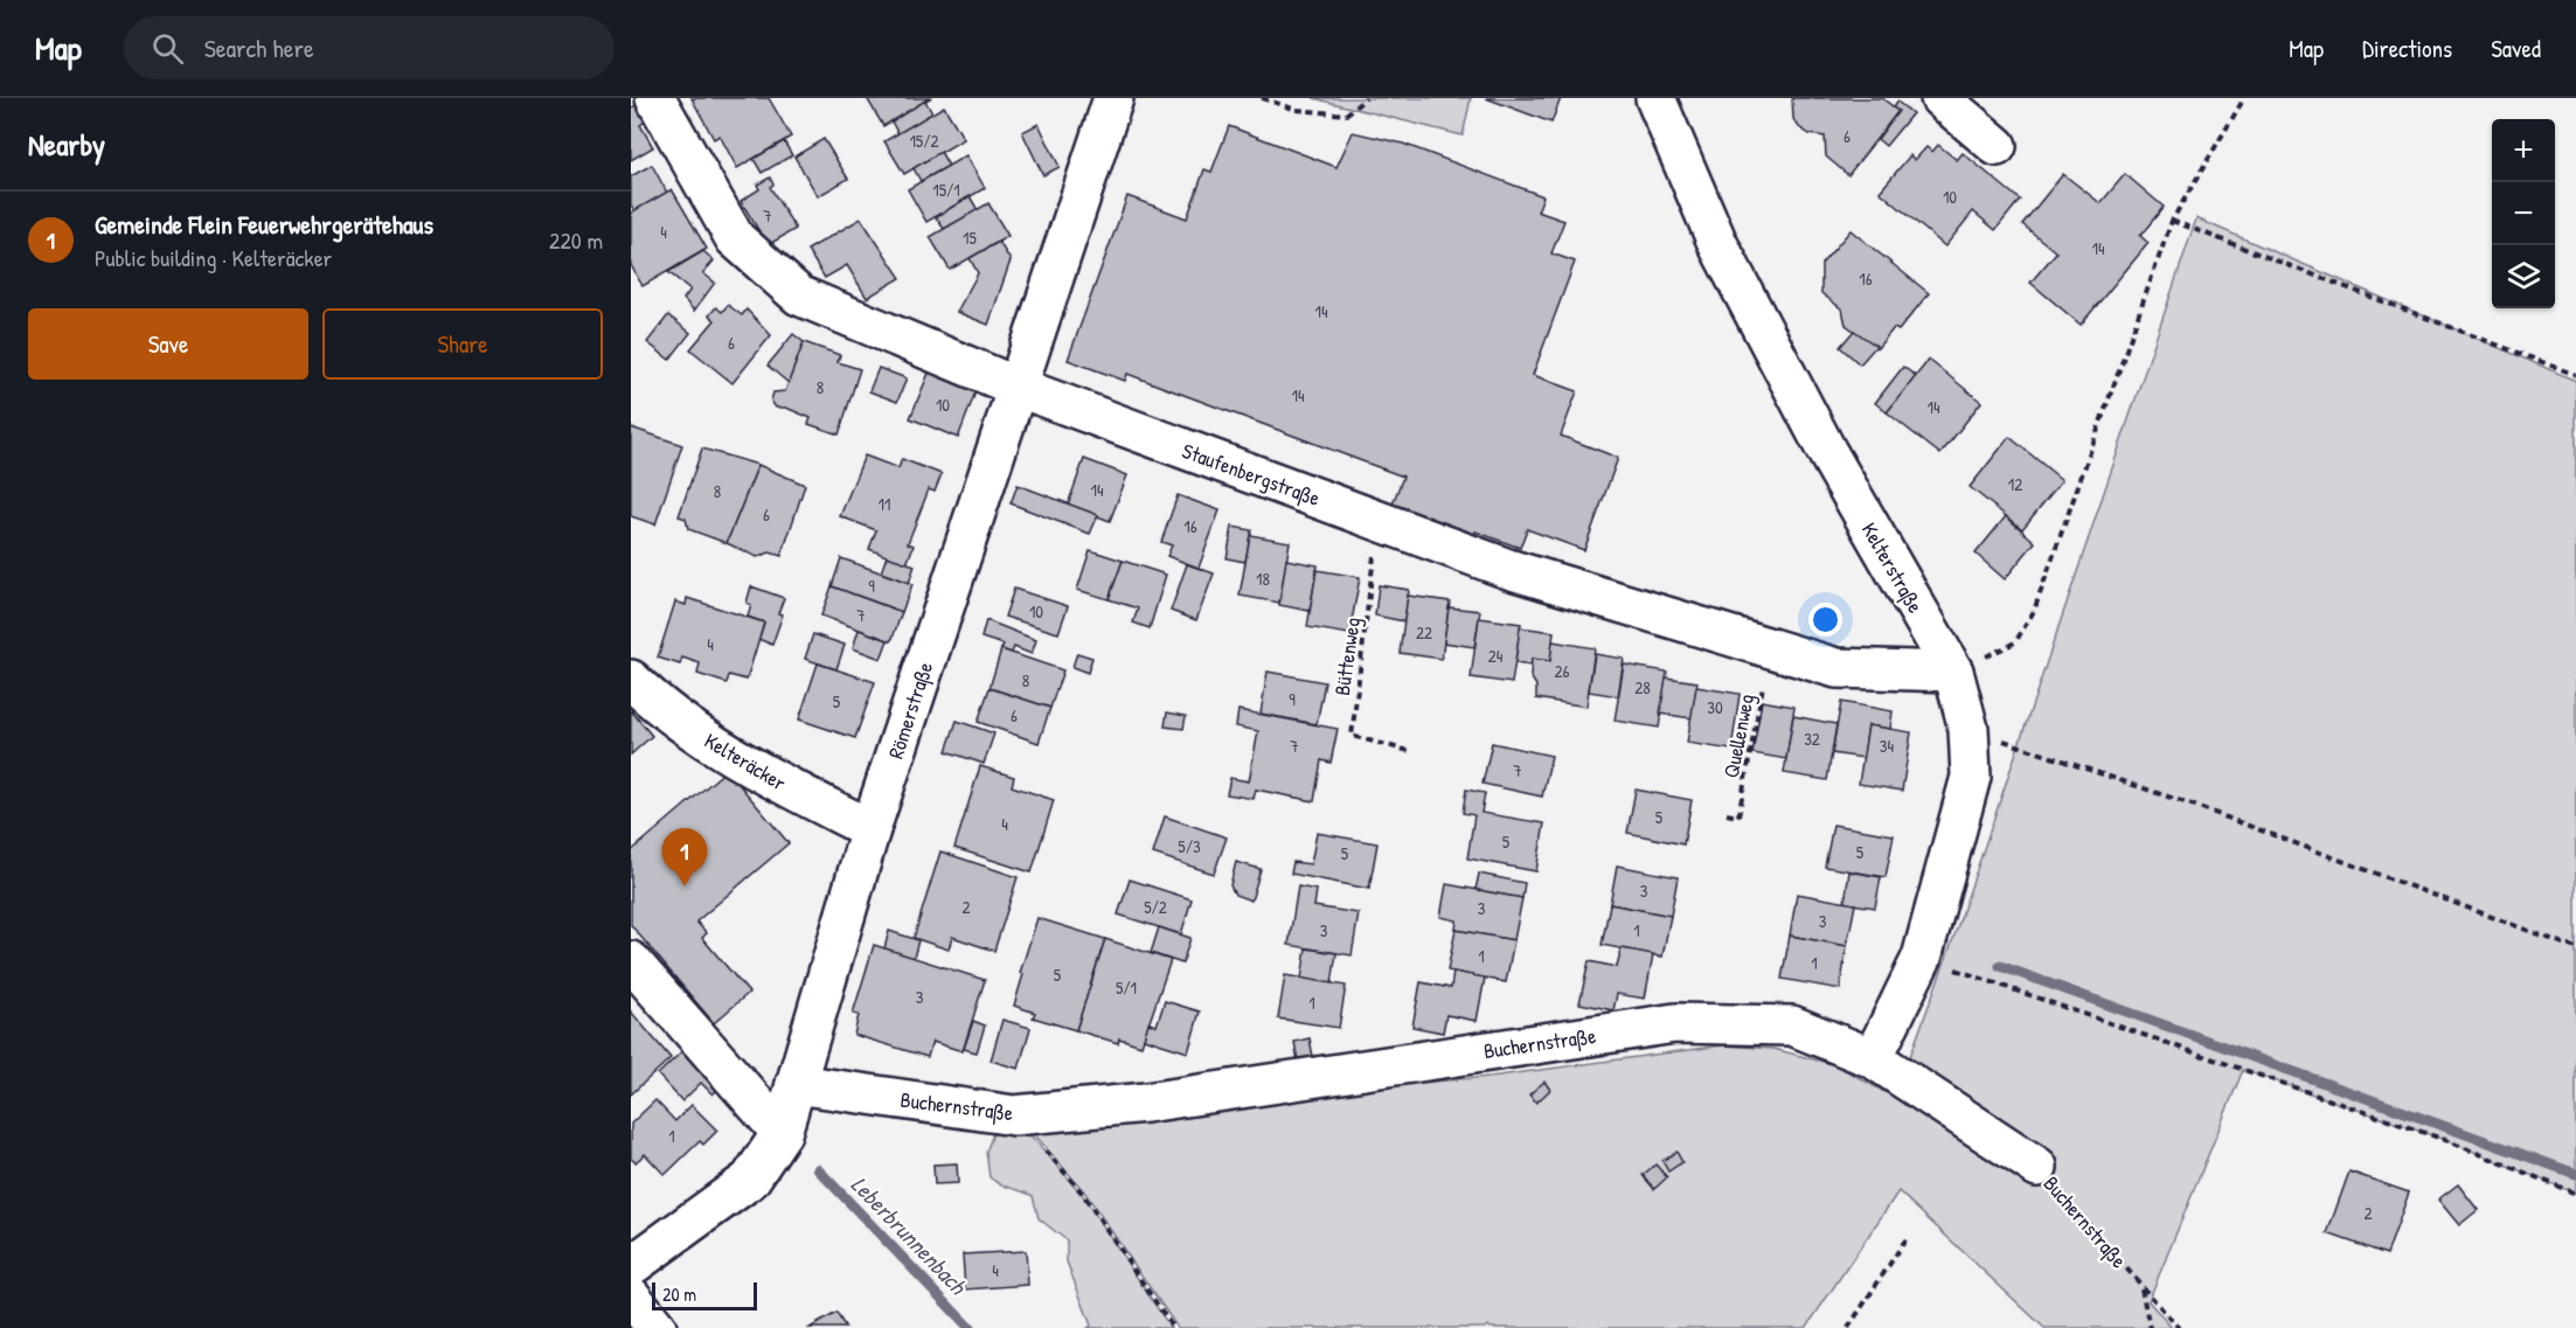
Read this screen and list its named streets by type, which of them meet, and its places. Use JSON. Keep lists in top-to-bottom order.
{
  "streets": {
    "street": [
      "Staufenbergstraße",
      "Kelterstraße",
      "Römerstraße",
      "Kelteräcker",
      "Buchernstraße"
    ],
    "path": ["Büttenweg", "Quellenweg"]
  },
  "crossings": [
    ["Staufenbergstraße", "Kelterstraße"],
    ["Staufenbergstraße", "Büttenweg"],
    ["Staufenbergstraße", "Römerstraße"],
    ["Staufenbergstraße", "Quellenweg"],
    ["Kelterstraße", "Buchernstraße"],
    ["Römerstraße", "Kelteräcker"],
    ["Römerstraße", "Buchernstraße"]
  ],
  "water": ["Leberbrunnenbach"],
  "house_numbers": [
    "6",
    "15/2",
    "15/1",
    "10",
    "7",
    "4",
    "15",
    "14",
    "16",
    "14",
    "6",
    "8",
    "14",
    "10",
    "14",
    "12",
    "14",
    "8",
    "11",
    "6",
    "16",
    "18",
    "9",
    "10",
    "7",
    "22",
    "4",
    "24",
    "26",
    "8",
    "28",
    "9",
    "5",
    "30",
    "6",
    "32",
    "7",
    "34",
    "7",
    "5",
    "4",
    "5",
    "5/3",
    "5",
    "5",
    "3",
    "2",
    "5/2",
    "3",
    "3",
    "3",
    "1",
    "1",
    "1",
    "5",
    "5/1",
    "3",
    "1",
    "1",
    "2",
    "4"
  ],
  "scale_bar": "20 m",
  "page": {
    "header": "Map",
    "search": "Search here",
    "nav": ["Map", "Directions", "Saved"],
    "heading": "Nearby",
    "map_buttons": ["+", "−"],
    "list": [
      {
        "mark": "1",
        "name": "Gemeinde Flein Feuerwehrgerätehaus",
        "note": "Public building · Kelteräcker",
        "value": "220 m"
      }
    ],
    "buttons": ["Save", "Share"],
    "pins": "1",
    "scale": "20 m"
  }
}
